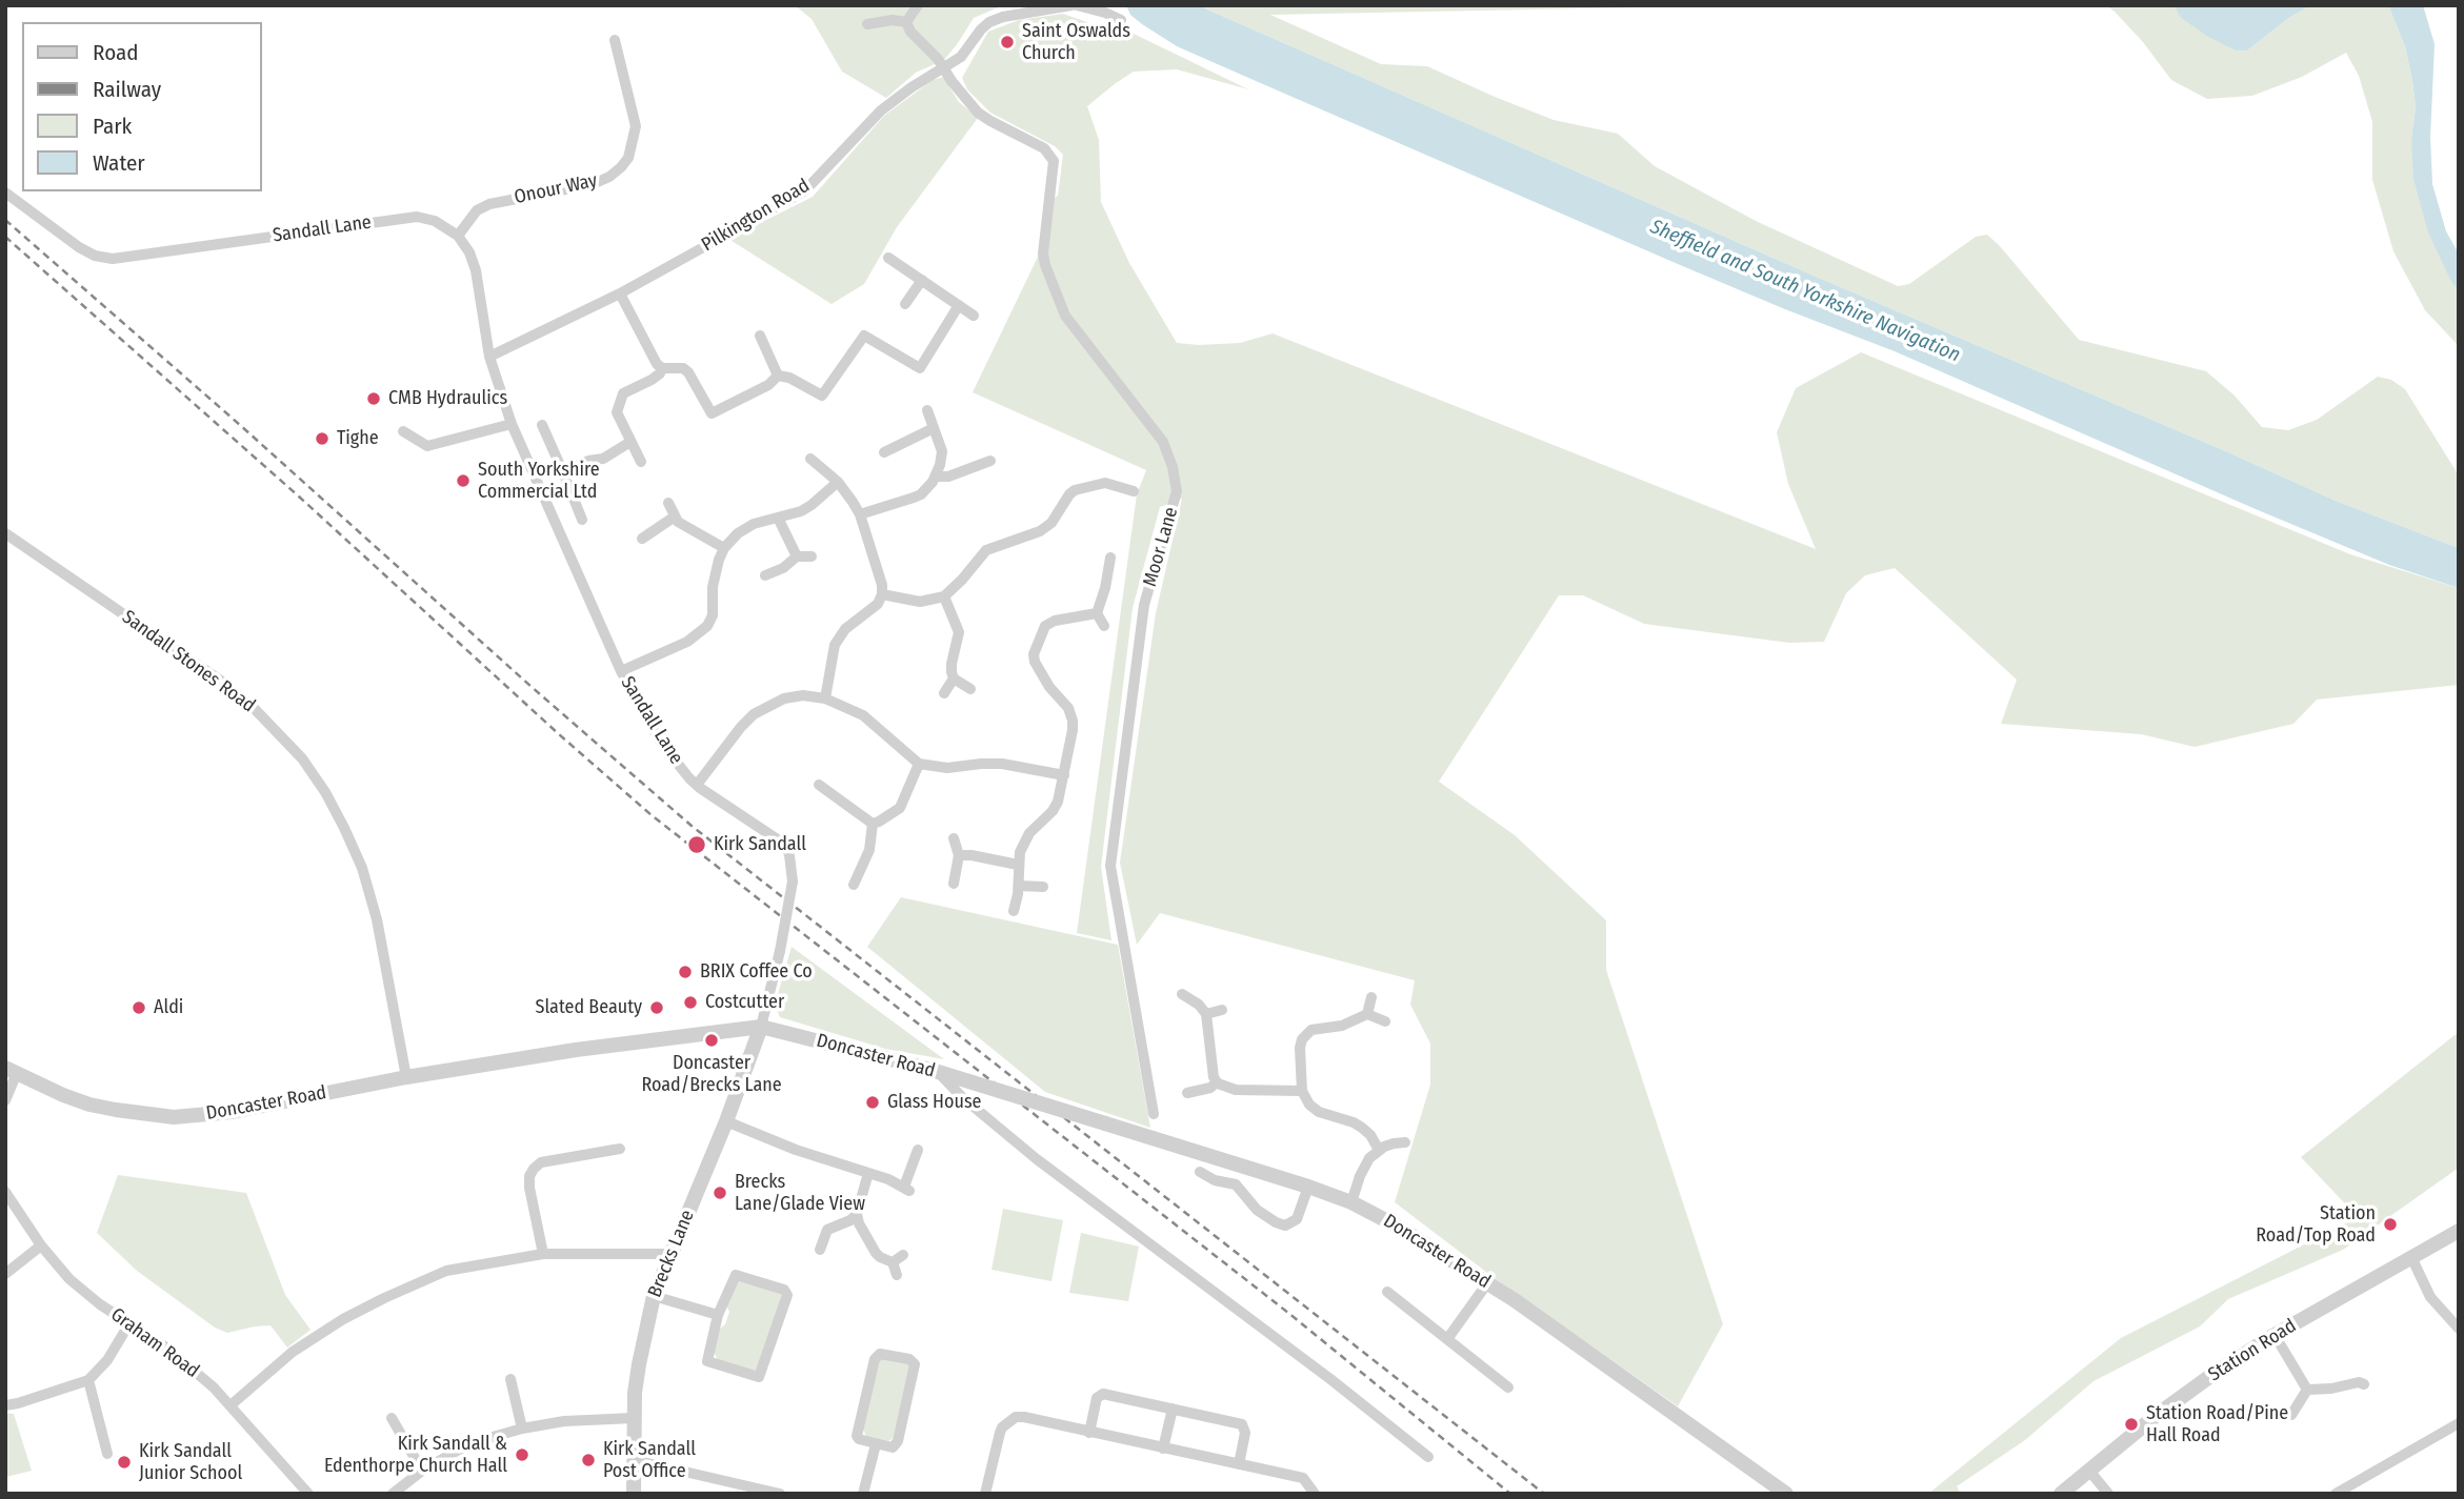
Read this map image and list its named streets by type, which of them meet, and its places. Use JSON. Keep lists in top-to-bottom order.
{
  "streets": {
    "street": [
      "Onour Way",
      "Pilkington Road",
      "Sandall Lane",
      "Moor Lane",
      "Sandall Stones Road",
      "Doncaster Road",
      "Brecks Lane",
      "Graham Road",
      "Station Road"
    ]
  },
  "crossings": [
    ["Onour Way", "Sandall Lane"],
    ["Pilkington Road", "Sandall Lane"],
    ["Pilkington Road", "Moor Lane"],
    ["Sandall Lane", "Doncaster Road"],
    ["Sandall Lane", "Brecks Lane"],
    ["Sandall Stones Road", "Doncaster Road"],
    ["Doncaster Road", "Brecks Lane"]
  ],
  "water": ["Sheffield and South Yorkshire Navigation"],
  "places": [
    "Saint Oswalds Church",
    "CMB Hydraulics",
    "Tighe",
    "South Yorkshire Commercial Ltd",
    "Kirk Sandall",
    "BRIX Coffee Co",
    "Costcutter",
    "Aldi",
    "Slated Beauty",
    "Doncaster Road/Brecks Lane",
    "Glass House",
    "Brecks Lane/Glade View",
    "Station Road/Top Road",
    "Station Road/Pine Hall Road",
    "Kirk Sandall & Edenthorpe Church Hall",
    "Kirk Sandall Post Office",
    "Kirk Sandall Junior School"
  ],
  "legend": [
    "Road",
    "Railway",
    "Park",
    "Water"
  ]
}
